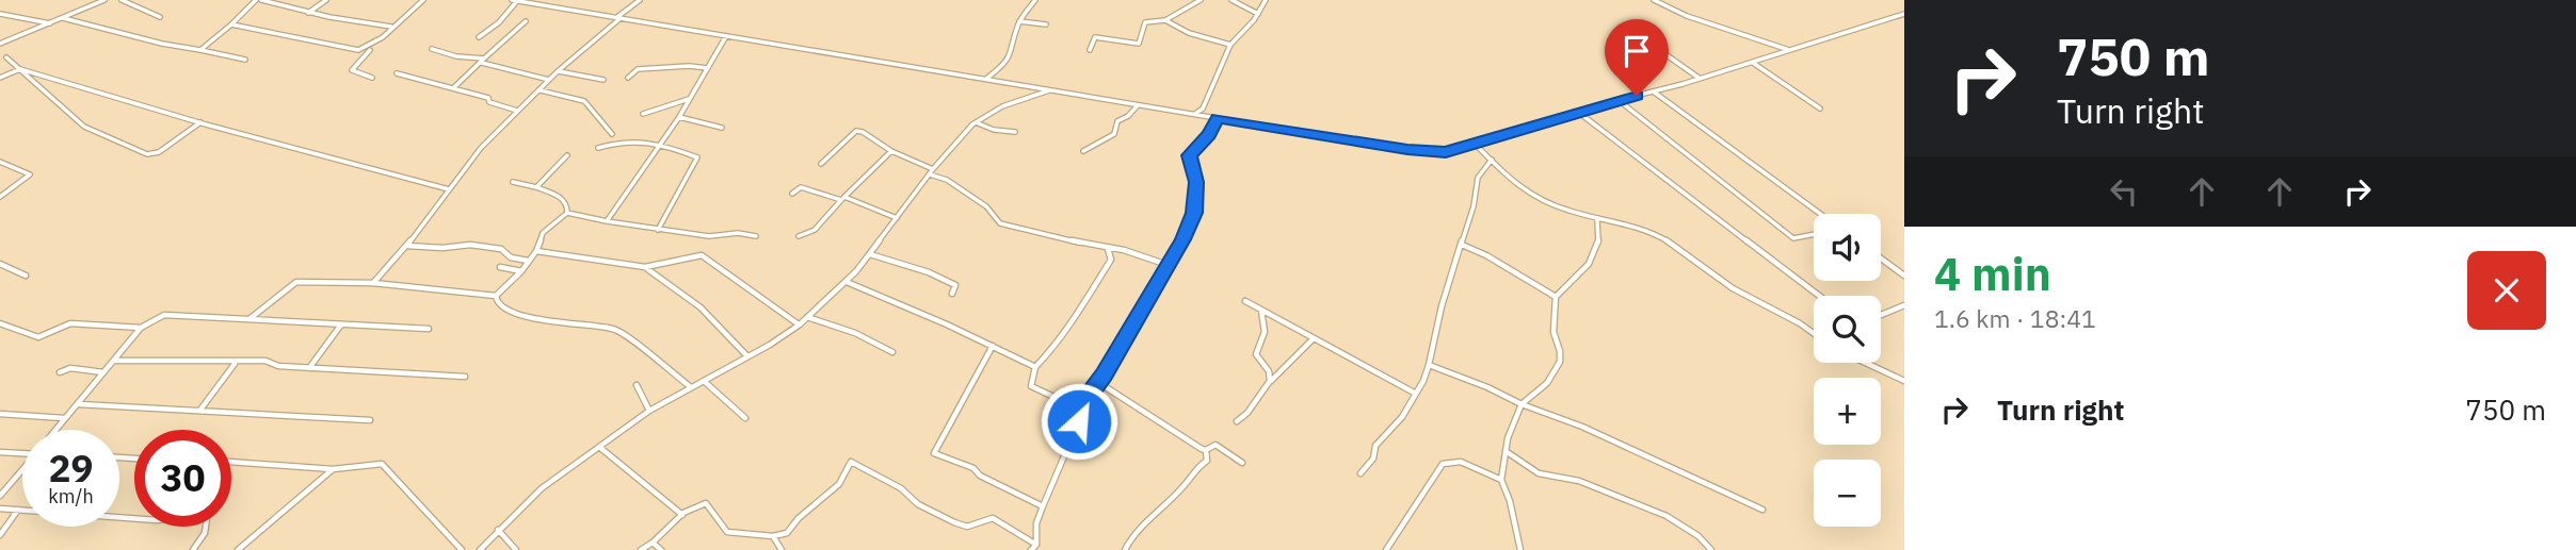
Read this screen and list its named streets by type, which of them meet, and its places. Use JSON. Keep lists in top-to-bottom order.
{
  "page": {
    "turn": ["750 m", "Turn right"],
    "map_buttons": ["+", "−"],
    "heading": ["4 min", "1.6 km · 18:41"],
    "list": [
      {
        "name": "Turn right",
        "value": "750 m"
      }
    ],
    "speed": "29 km/h",
    "limit": "30"
  }
}
